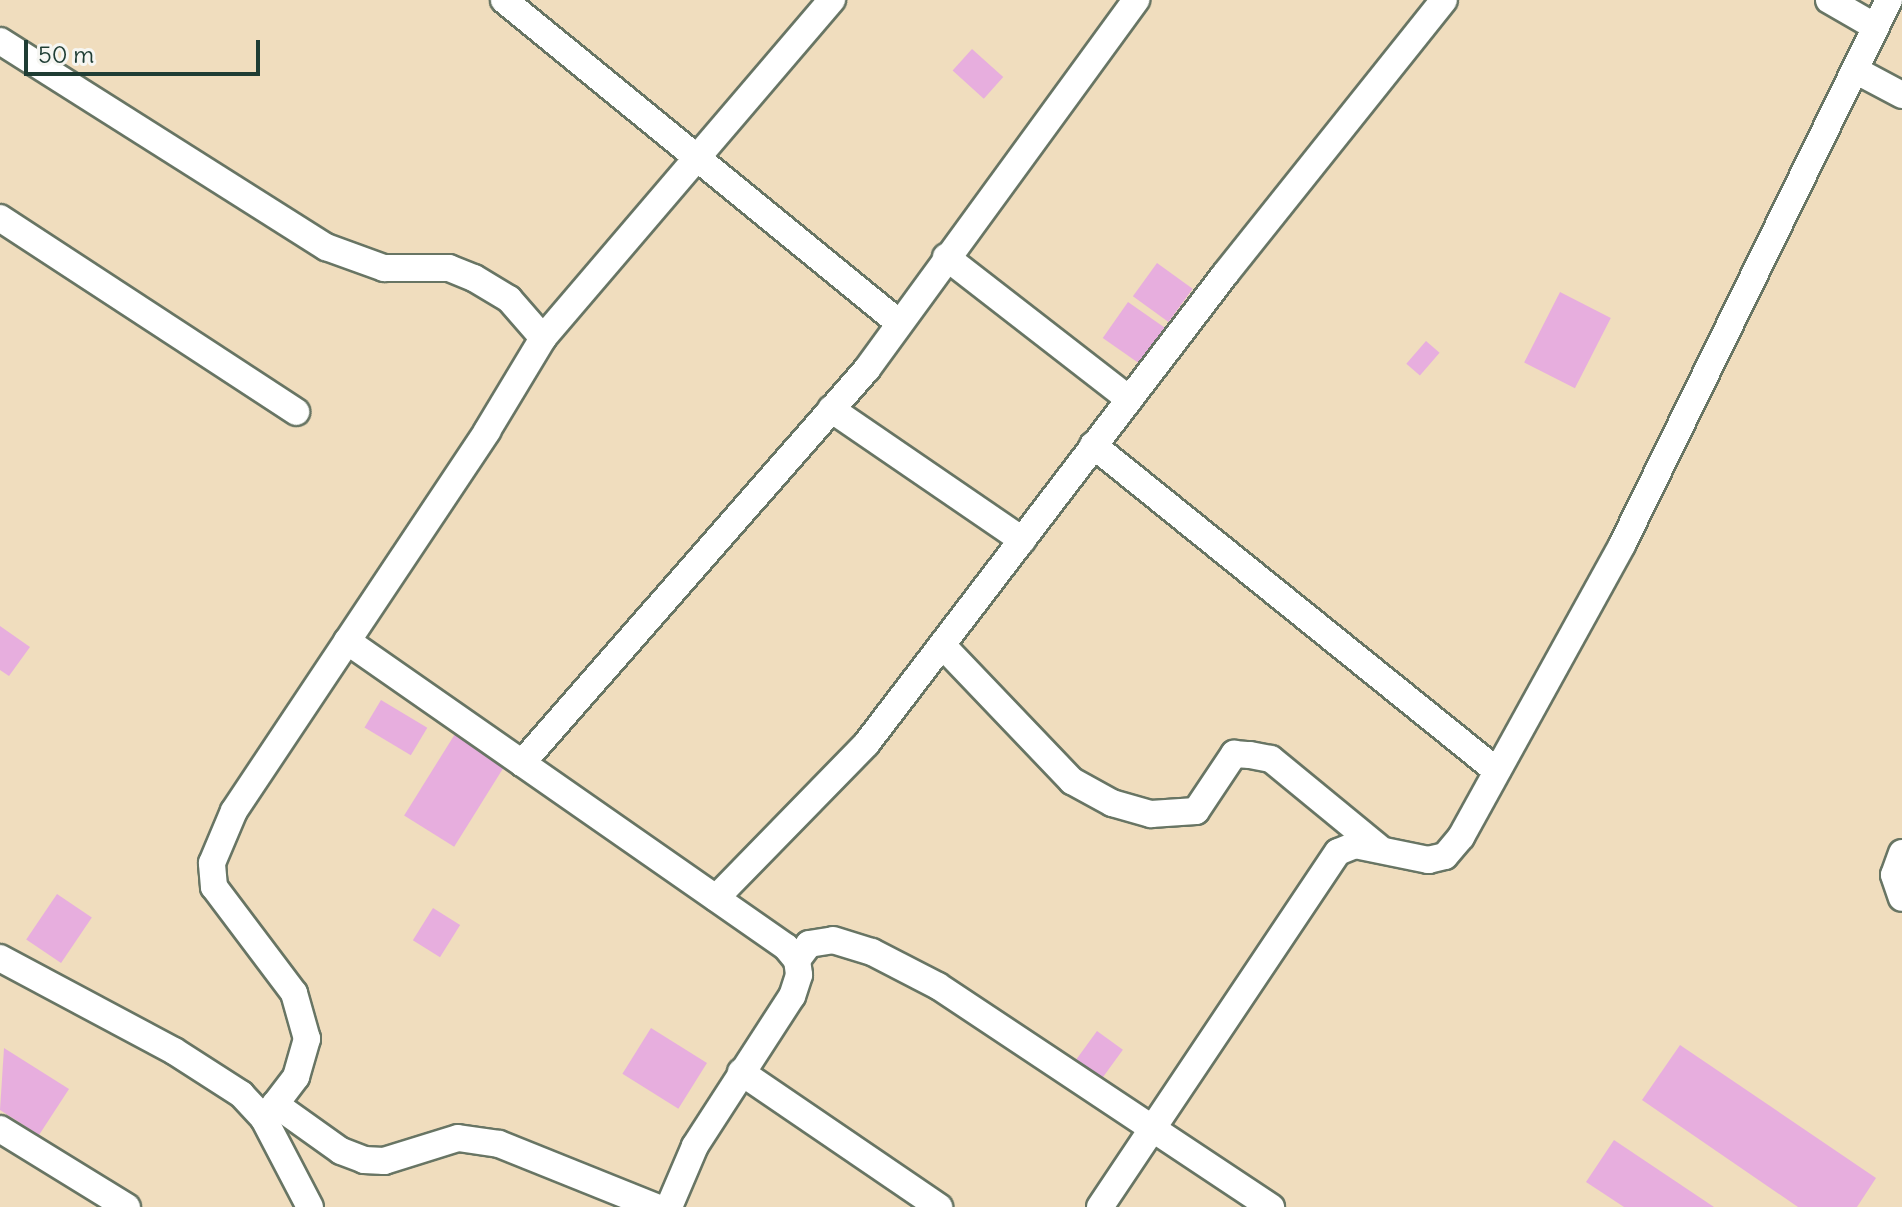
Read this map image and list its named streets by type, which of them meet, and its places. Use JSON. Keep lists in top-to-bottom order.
{
  "scale_bar": "50 m"
}
